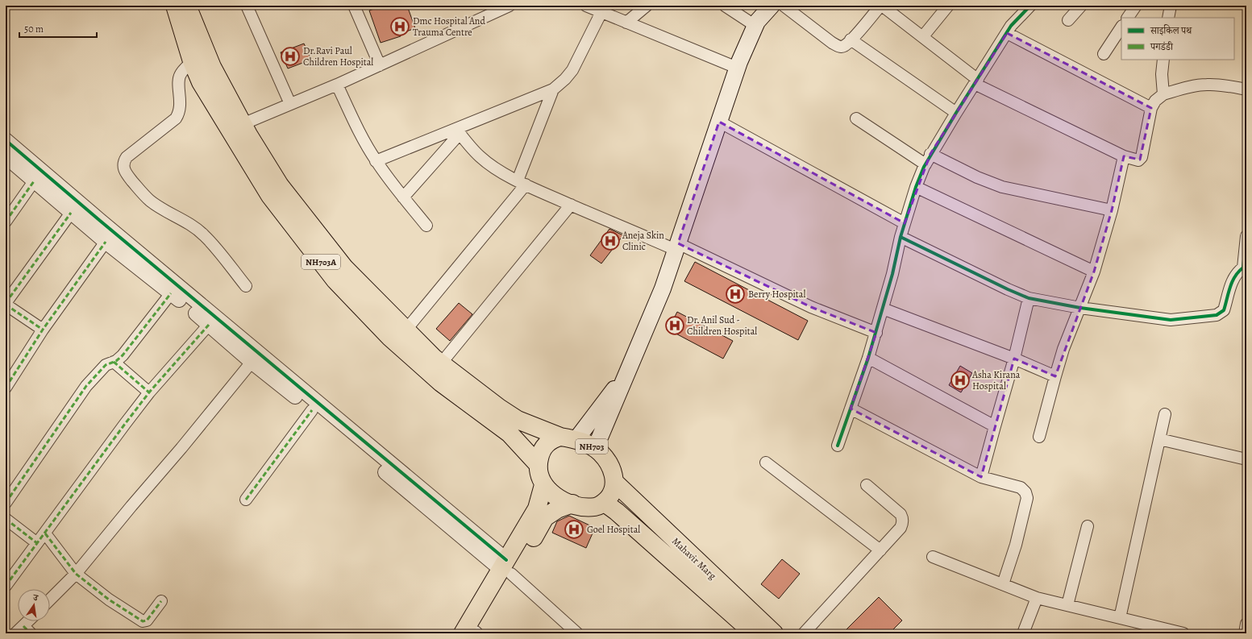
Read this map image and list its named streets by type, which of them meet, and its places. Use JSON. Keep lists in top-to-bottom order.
{
  "streets": {
    "highway": ["NH703A", "NH703", "Mahavir Marg"]
  },
  "crossings": [
    ["NH703A", "NH703"],
    ["NH703A", "Mahavir Marg"],
    ["NH703", "Mahavir Marg"]
  ],
  "places": {
    "hospital": [
      "Dmc Hospital And Trauma Centre",
      "Dr.Ravi Paul Children Hospital",
      "Aneja Skin Clinic",
      "Berry Hospital",
      "Dr. Anil Sud - Children Hospital",
      "Asha Kirana Hospital",
      "Goel Hospital"
    ]
  },
  "legend": ["साइकिल पथ", "पगडंडी"],
  "scale_bar": "50 m",
  "north": "top"
}
